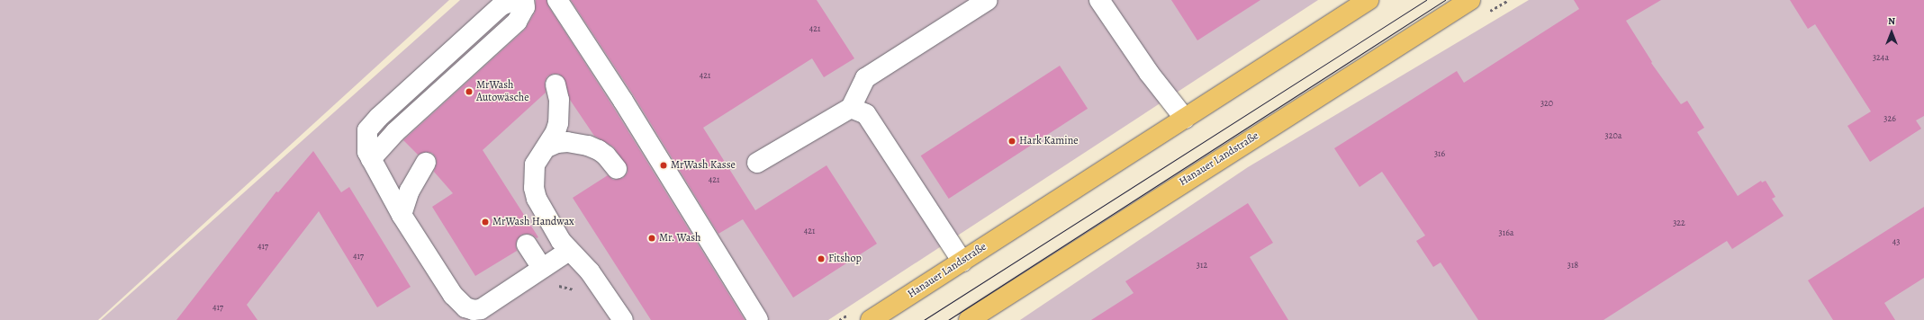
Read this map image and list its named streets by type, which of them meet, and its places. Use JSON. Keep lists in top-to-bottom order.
{
  "streets": {
    "main road": ["Hanauer Landstraße"]
  },
  "places": [
    "MrWash Autowäsche",
    "Hark Kamine",
    "MrWash Kasse",
    "MrWash Handwax",
    "Mr. Wash",
    "Fitshop"
  ],
  "house_numbers": [
    "421",
    "324a",
    "421",
    "320",
    "326",
    "320a",
    "316",
    "421",
    "322",
    "421",
    "316a",
    "43",
    "417",
    "417",
    "312",
    "318",
    "417"
  ],
  "north": "top"
}
